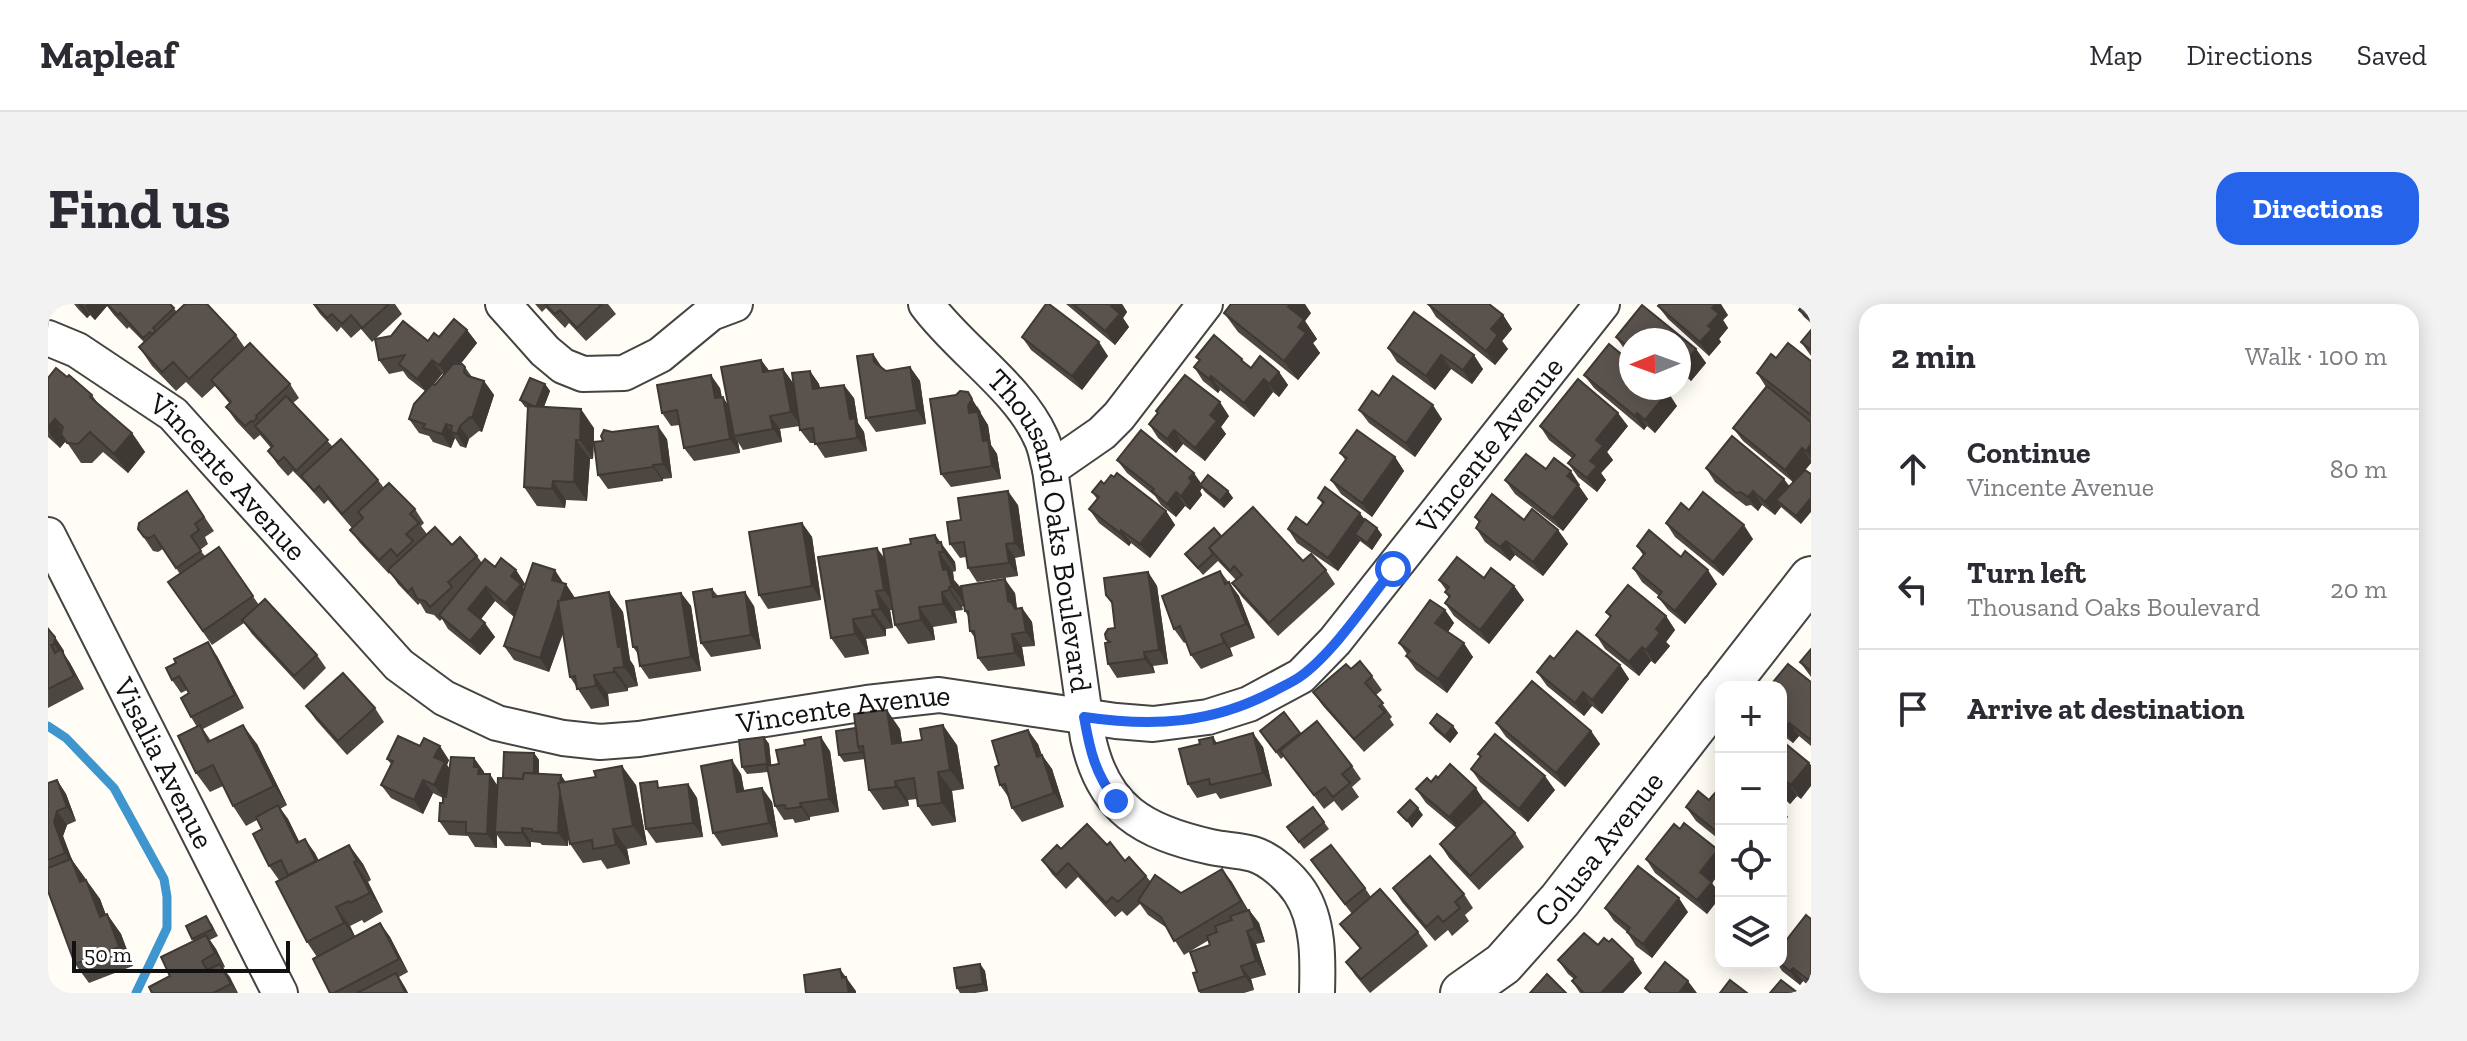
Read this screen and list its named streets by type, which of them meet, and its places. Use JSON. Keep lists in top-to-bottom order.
{
  "streets": {
    "street": [
      "Vincente Avenue",
      "Thousand Oaks Boulevard",
      "Visalia Avenue",
      "Colusa Avenue"
    ]
  },
  "crossings": [
    ["Vincente Avenue", "Thousand Oaks Boulevard"]
  ],
  "scale_bar": "50 m",
  "north": "left",
  "page": {
    "header": "Mapleaf",
    "nav": ["Map", "Directions", "Saved"],
    "buttons": "Directions",
    "title": "Find us",
    "heading": ["2 min", "Walk · 100 m"],
    "list": [
      ["Continue", "Vincente Avenue", "80 m"],
      ["Turn left", "Thousand Oaks Boulevard", "20 m"],
      "Arrive at destination"
    ],
    "map_buttons": ["+", "−"],
    "scale": "50 m"
  }
}
